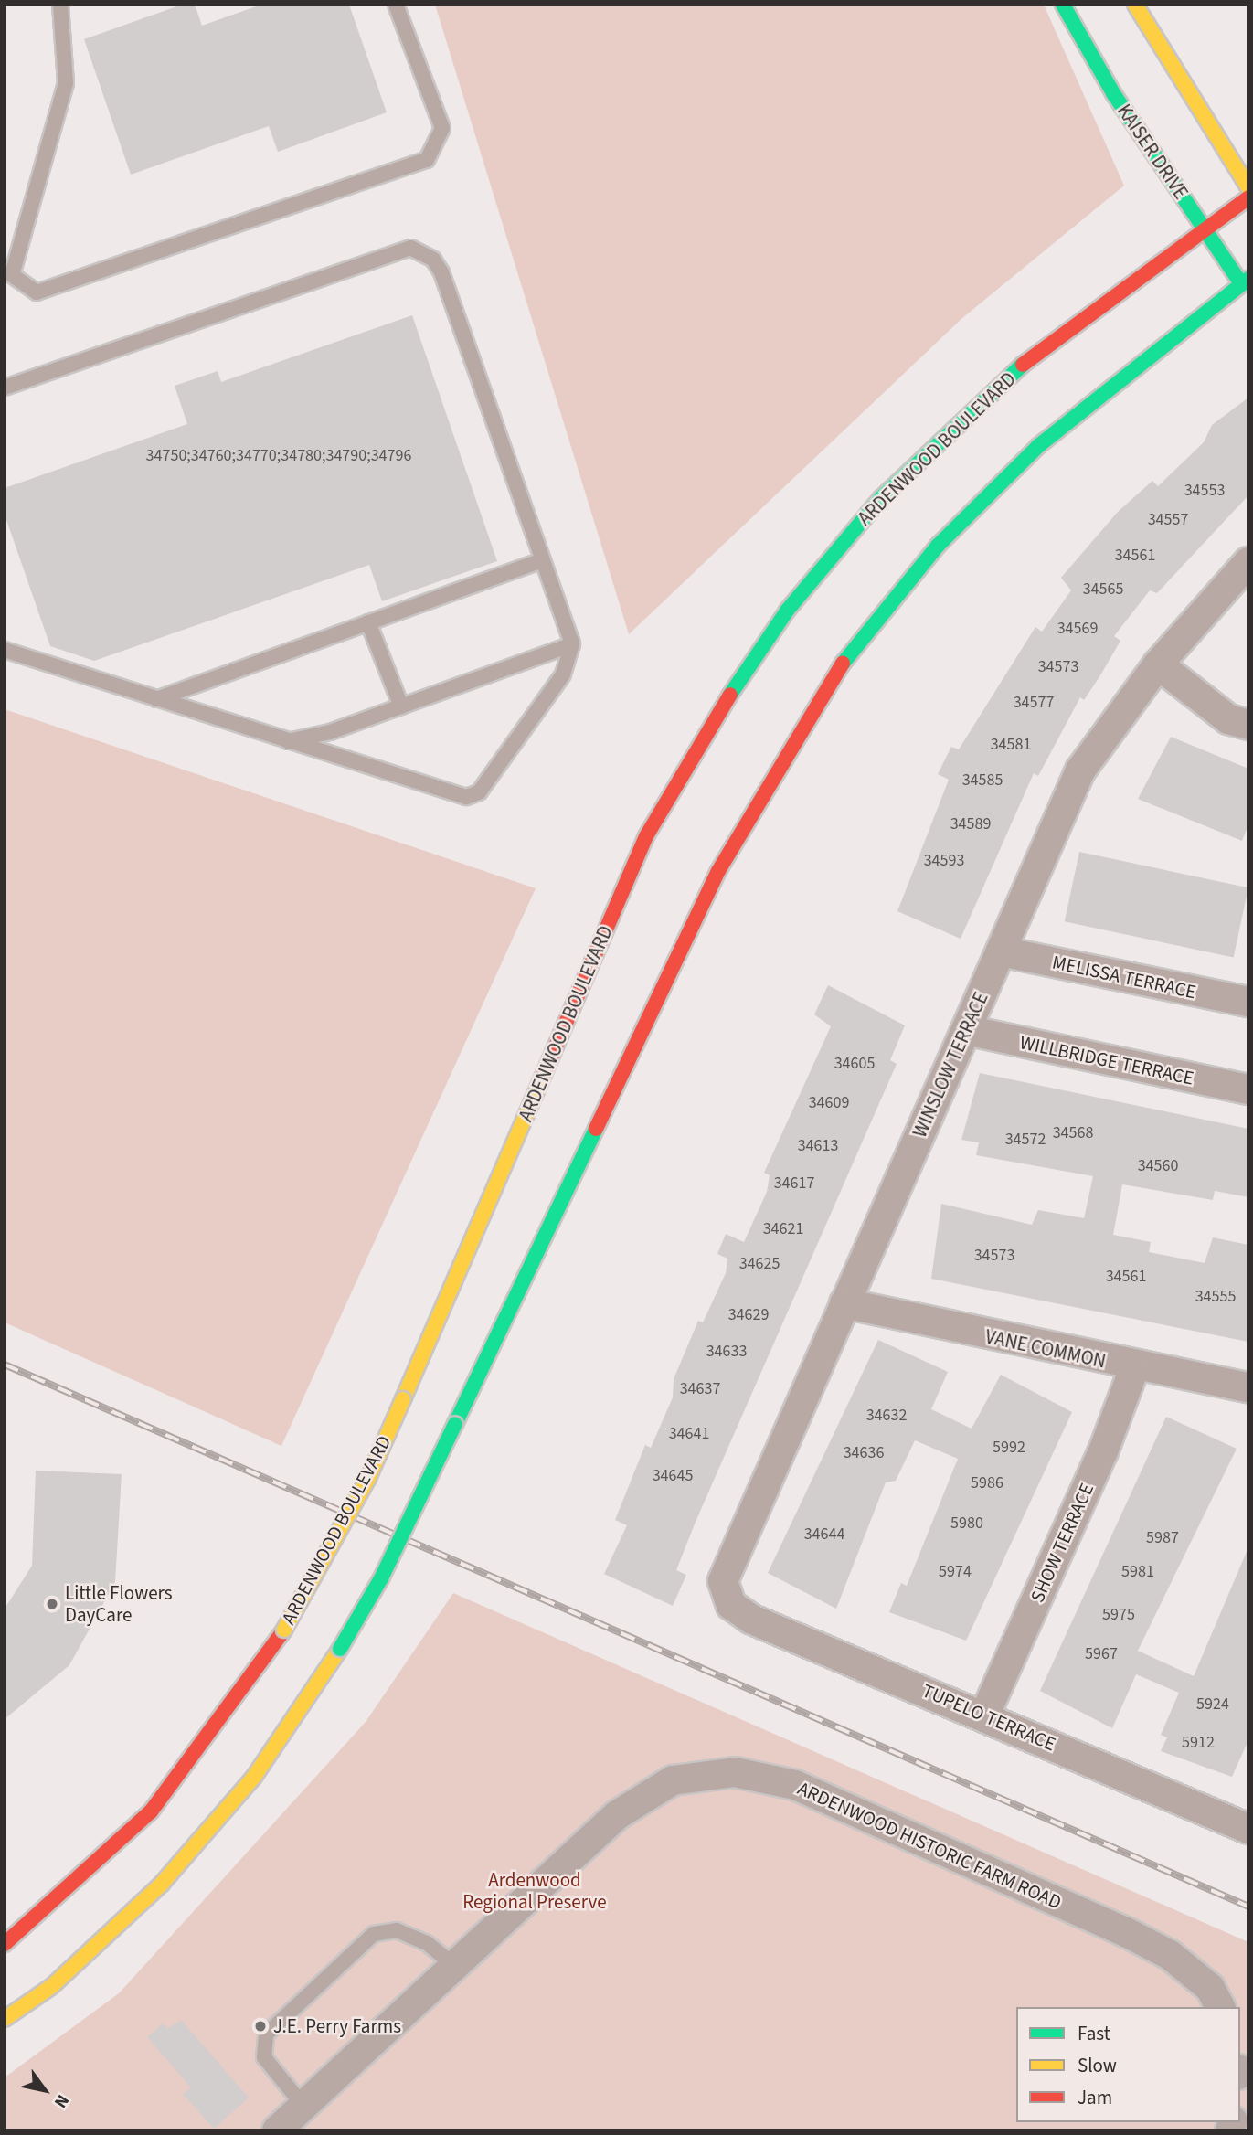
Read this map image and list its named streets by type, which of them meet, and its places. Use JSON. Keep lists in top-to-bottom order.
{
  "streets": {
    "main road": ["KAISER DRIVE", "ARDENWOOD BOULEVARD"],
    "street": [
      "MELISSA TERRACE",
      "WILLBRIDGE TERRACE",
      "WINSLOW TERRACE",
      "VANE COMMON",
      "SHOW TERRACE",
      "TUPELO TERRACE",
      "ARDENWOOD HISTORIC FARM ROAD"
    ]
  },
  "crossings": [
    ["KAISER DRIVE", "ARDENWOOD BOULEVARD"],
    ["MELISSA TERRACE", "WINSLOW TERRACE"],
    ["WILLBRIDGE TERRACE", "WINSLOW TERRACE"],
    ["WINSLOW TERRACE", "VANE COMMON"],
    ["WINSLOW TERRACE", "TUPELO TERRACE"],
    ["VANE COMMON", "SHOW TERRACE"],
    ["SHOW TERRACE", "TUPELO TERRACE"]
  ],
  "parks": ["Ardenwood Regional Preserve"],
  "places": ["Little Flowers DayCare", "J.E. Perry Farms"],
  "house_numbers": [
    "34750;34760;34770;34780;34790;34796",
    "34553",
    "34557",
    "34561",
    "34565",
    "34569",
    "34573",
    "34577",
    "34581",
    "34585",
    "34589",
    "34593",
    "34605",
    "34609",
    "34568",
    "34572",
    "34613",
    "34560",
    "34617",
    "34621",
    "34573",
    "34625",
    "34561",
    "34555",
    "34629",
    "34633",
    "34637",
    "34632",
    "34641",
    "5992",
    "34636",
    "34645",
    "5986",
    "5980",
    "34644",
    "5987",
    "5974",
    "5981",
    "5975",
    "5967",
    "5924",
    "5912"
  ],
  "legend": ["Fast", "Slow", "Jam"],
  "north": "bottom right"
}
